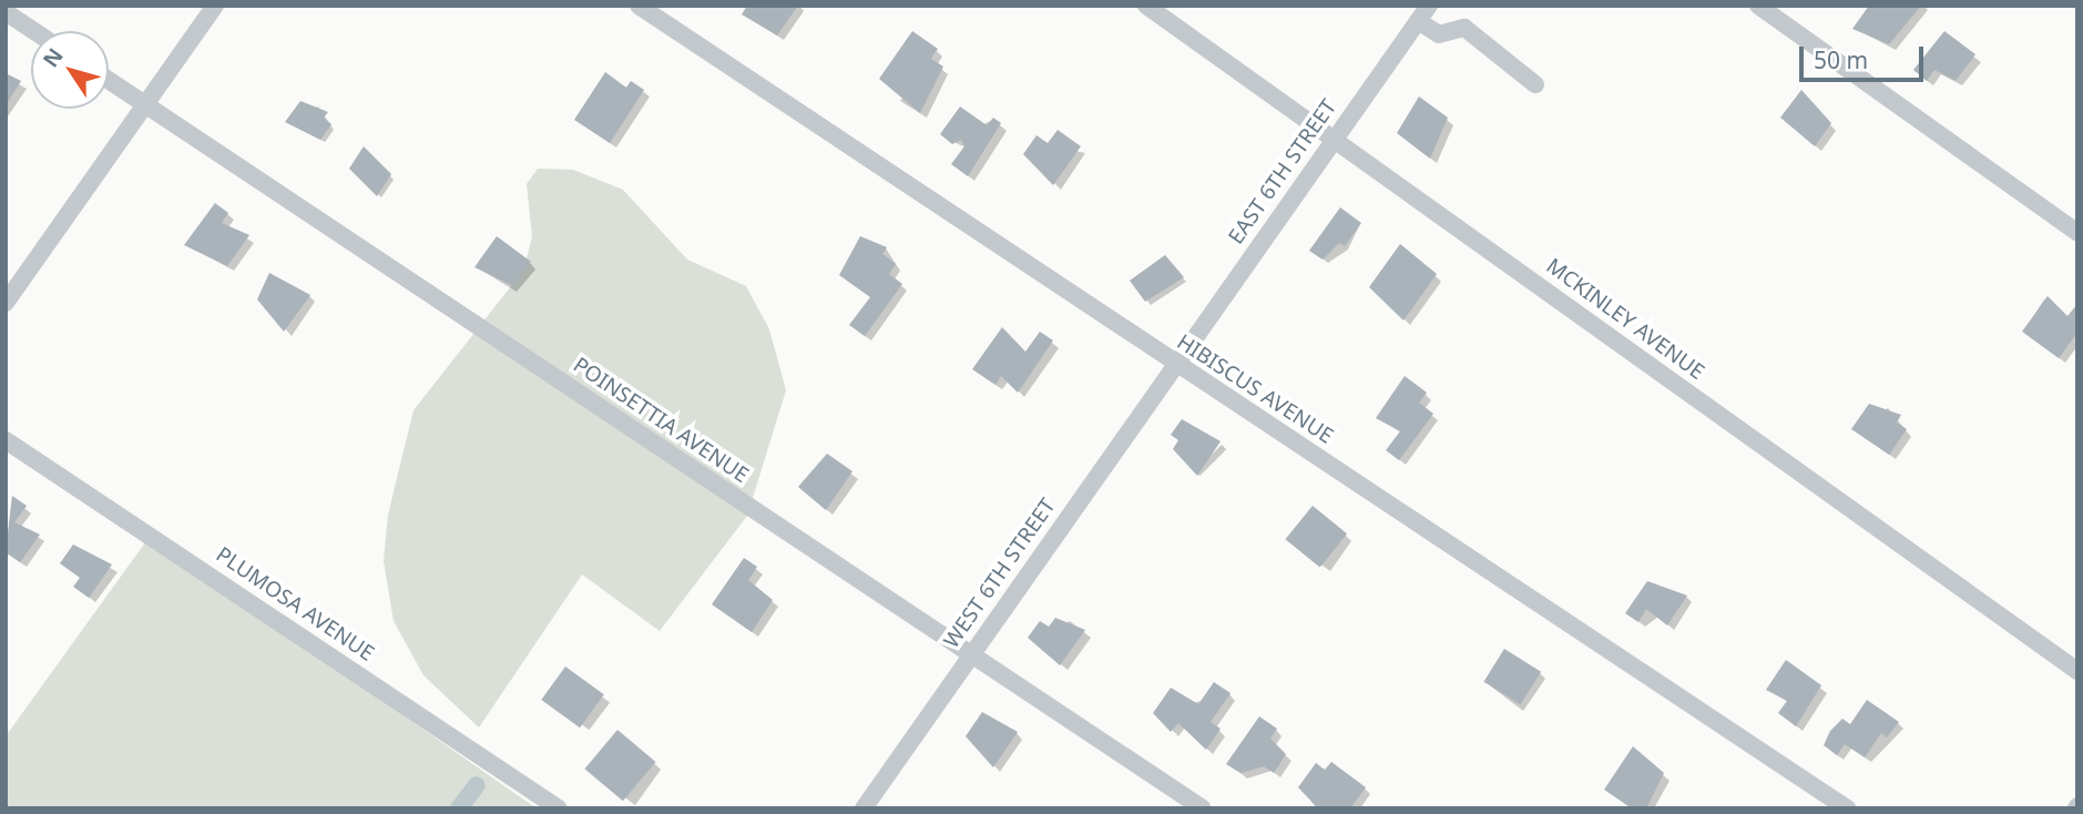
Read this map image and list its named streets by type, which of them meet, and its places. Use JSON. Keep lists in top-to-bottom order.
{
  "streets": {
    "street": [
      "EAST 6TH STREET",
      "MCKINLEY AVENUE",
      "HIBISCUS AVENUE",
      "POINSETTIA AVENUE",
      "WEST 6TH STREET",
      "PLUMOSA AVENUE"
    ]
  },
  "crossings": [
    ["EAST 6TH STREET", "MCKINLEY AVENUE"],
    ["EAST 6TH STREET", "HIBISCUS AVENUE"],
    ["EAST 6TH STREET", "WEST 6TH STREET"],
    ["HIBISCUS AVENUE", "WEST 6TH STREET"],
    ["POINSETTIA AVENUE", "WEST 6TH STREET"]
  ],
  "scale_bar": "50 m",
  "north": "top left"
}
